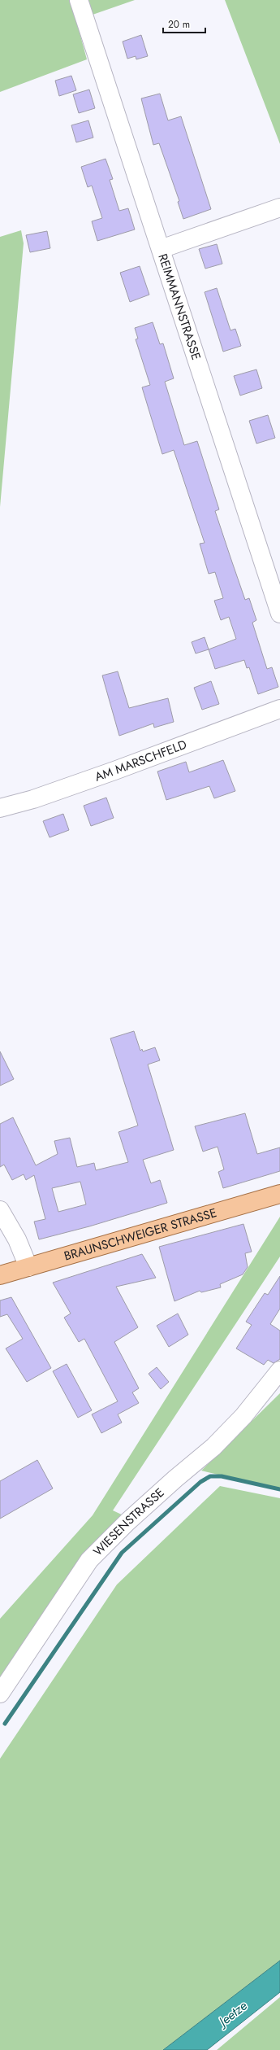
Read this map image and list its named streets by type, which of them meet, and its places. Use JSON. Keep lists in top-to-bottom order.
{
  "streets": {
    "main road": ["BRAUNSCHWEIGER STRASSE"],
    "street": ["REIMMANNSTRASSE", "AM MARSCHFELD", "WIESENSTRASSE"]
  },
  "water": ["Jeetze"],
  "scale_bar": "20 m"
}
